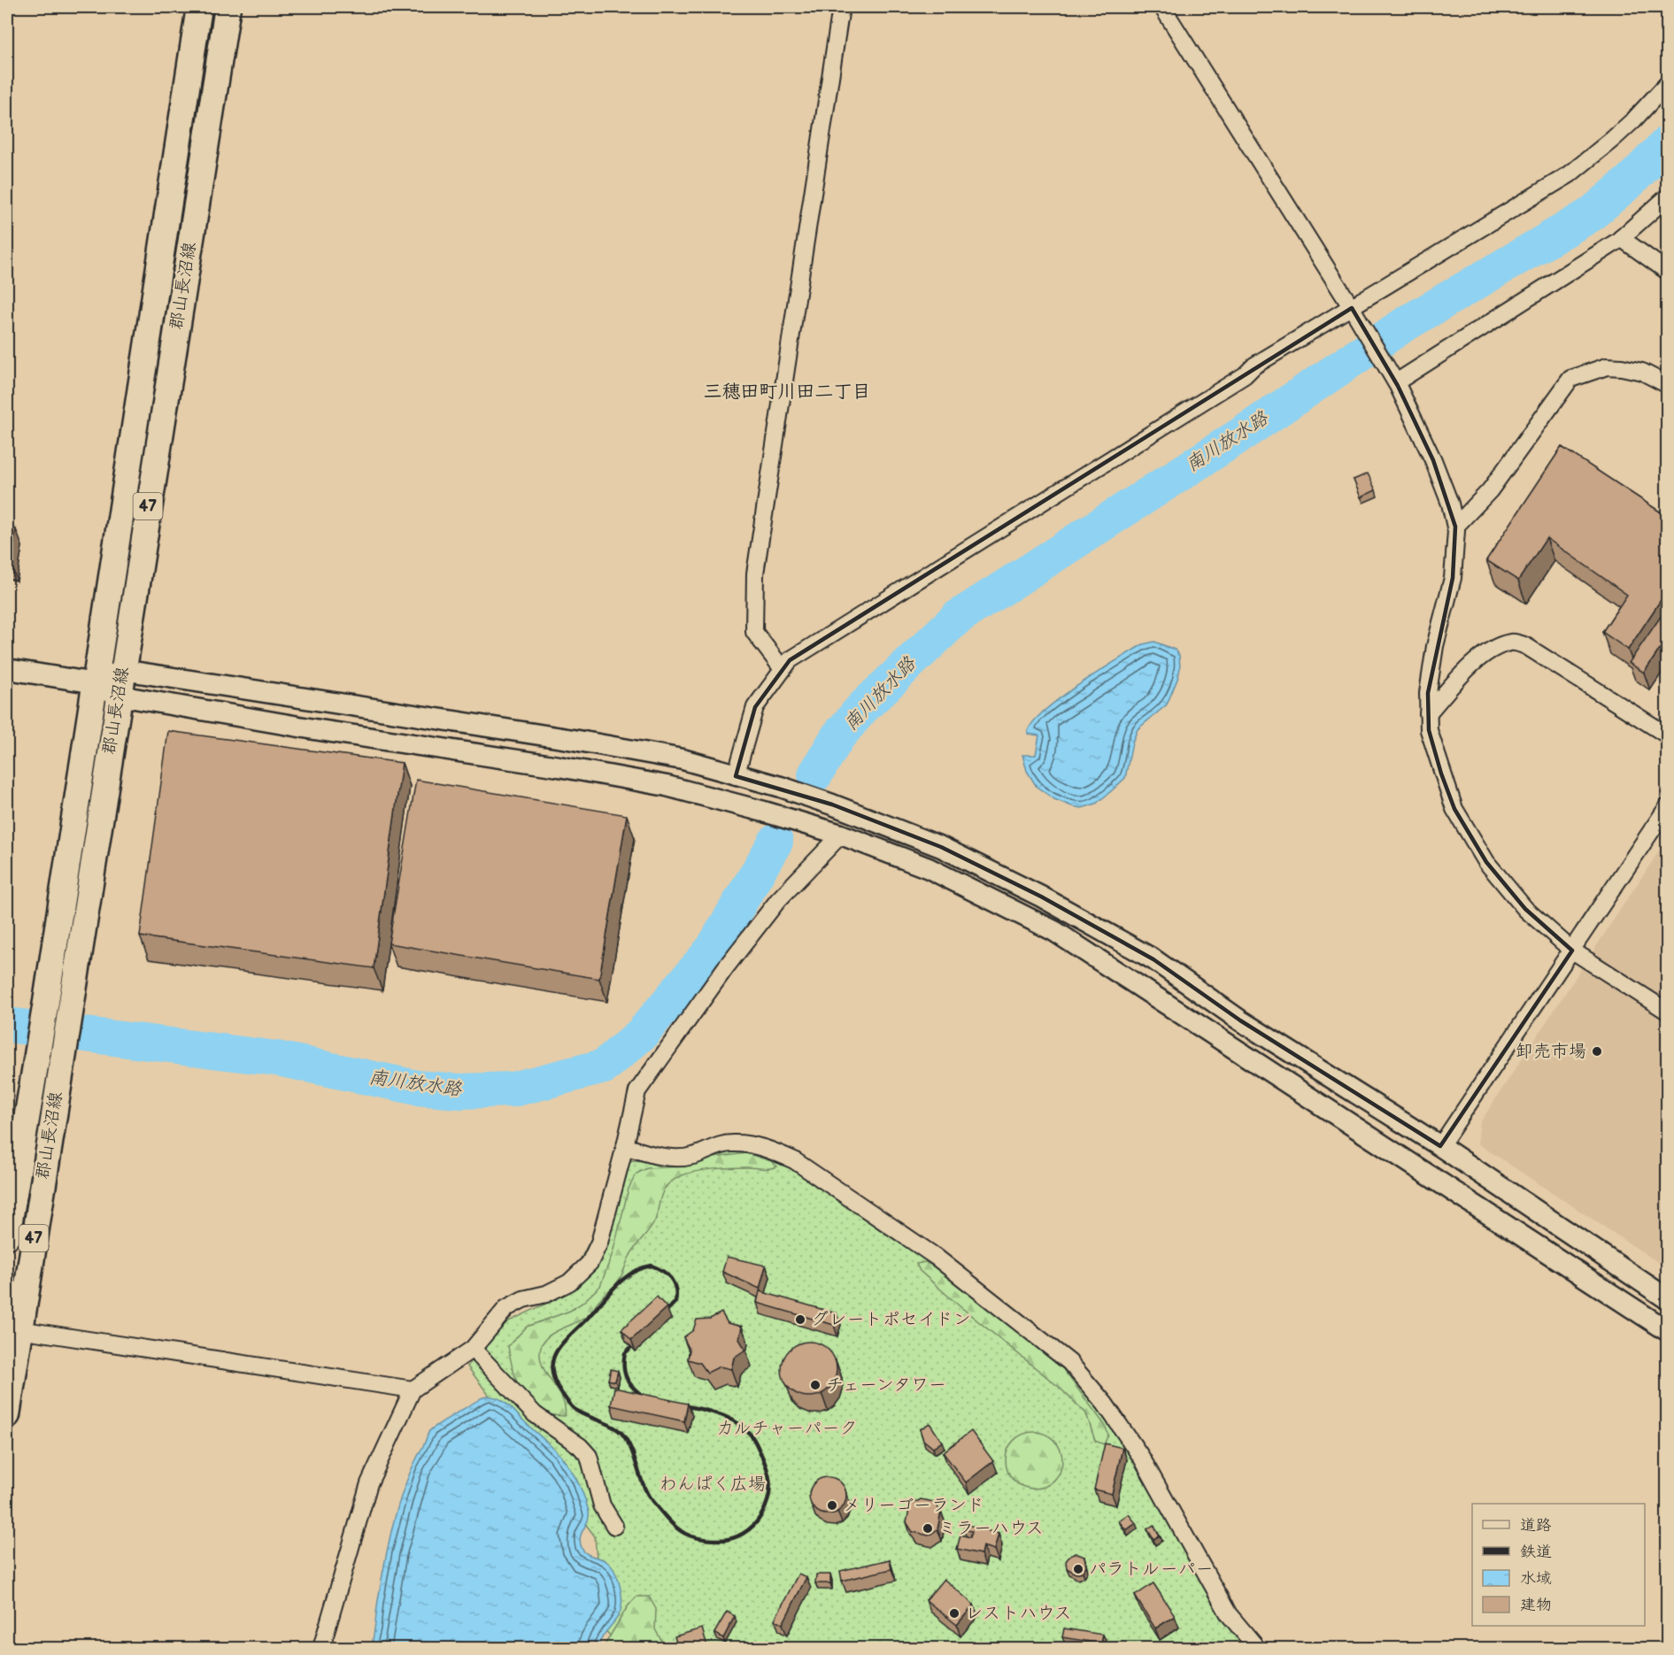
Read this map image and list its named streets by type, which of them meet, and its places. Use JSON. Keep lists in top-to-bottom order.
{
  "streets": {
    "main road": ["郡山長沼線", "47"]
  },
  "districts": ["三穂田町川田二丁目"],
  "water": ["南川放水路"],
  "parks": ["カルチャーパーク", "わんぱく広場"],
  "places": [
    "卸売市場",
    "グレートポセイドン",
    "チェーンタワー",
    "メリーゴーランド",
    "ミラーハウス",
    "パラトルーパー",
    "レストハウス"
  ],
  "legend": [
    "道路",
    "鉄道",
    "水域",
    "建物"
  ]
}
